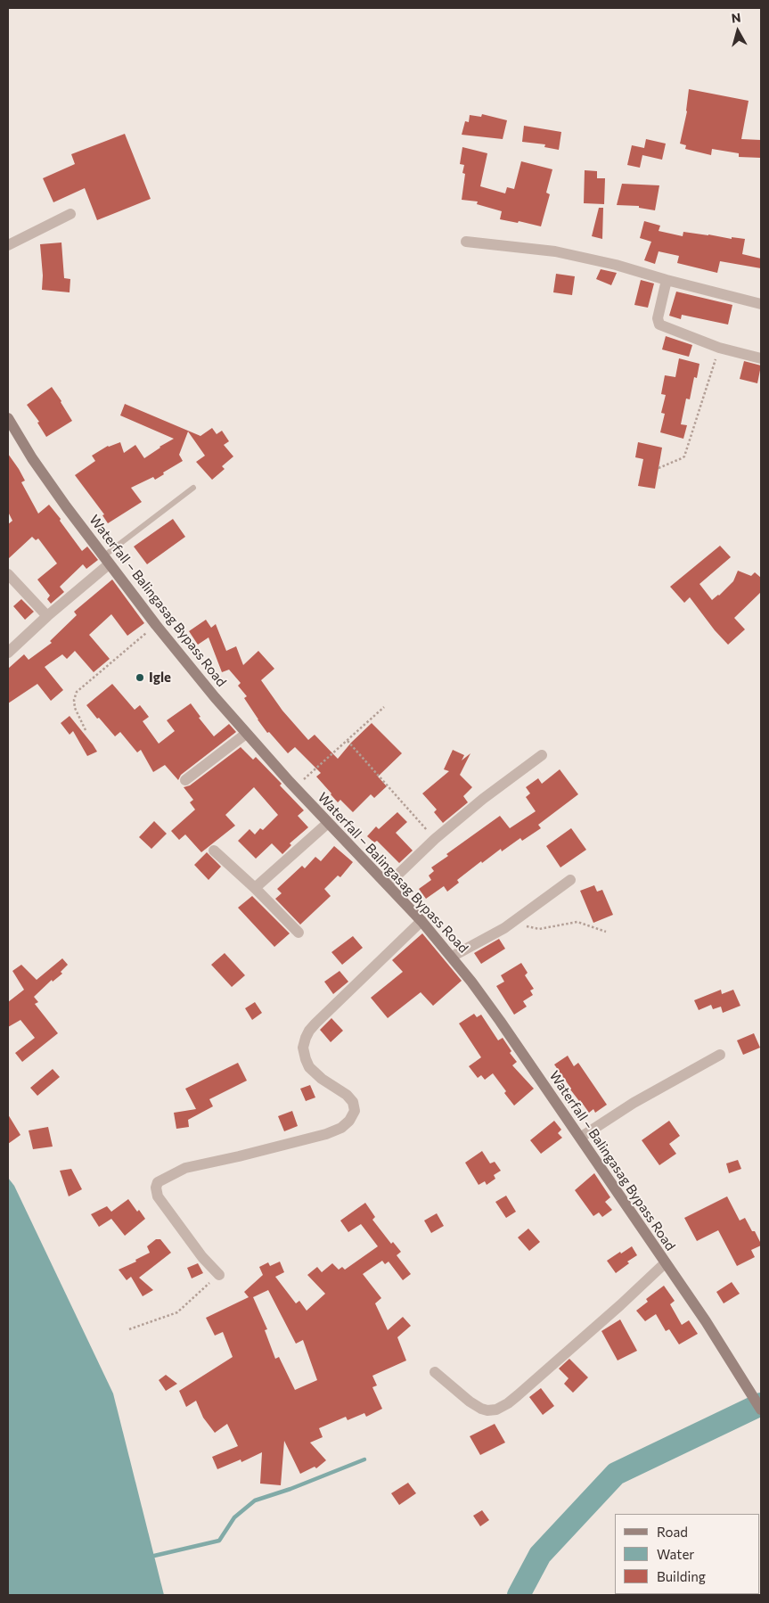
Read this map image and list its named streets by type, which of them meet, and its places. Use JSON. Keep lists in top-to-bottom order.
{
  "streets": {
    "main road": ["Waterfall ‒ Balingasag Bypass Road"]
  },
  "places": ["Igle"],
  "legend": ["Road", "Water", "Building"],
  "north": "top"
}
